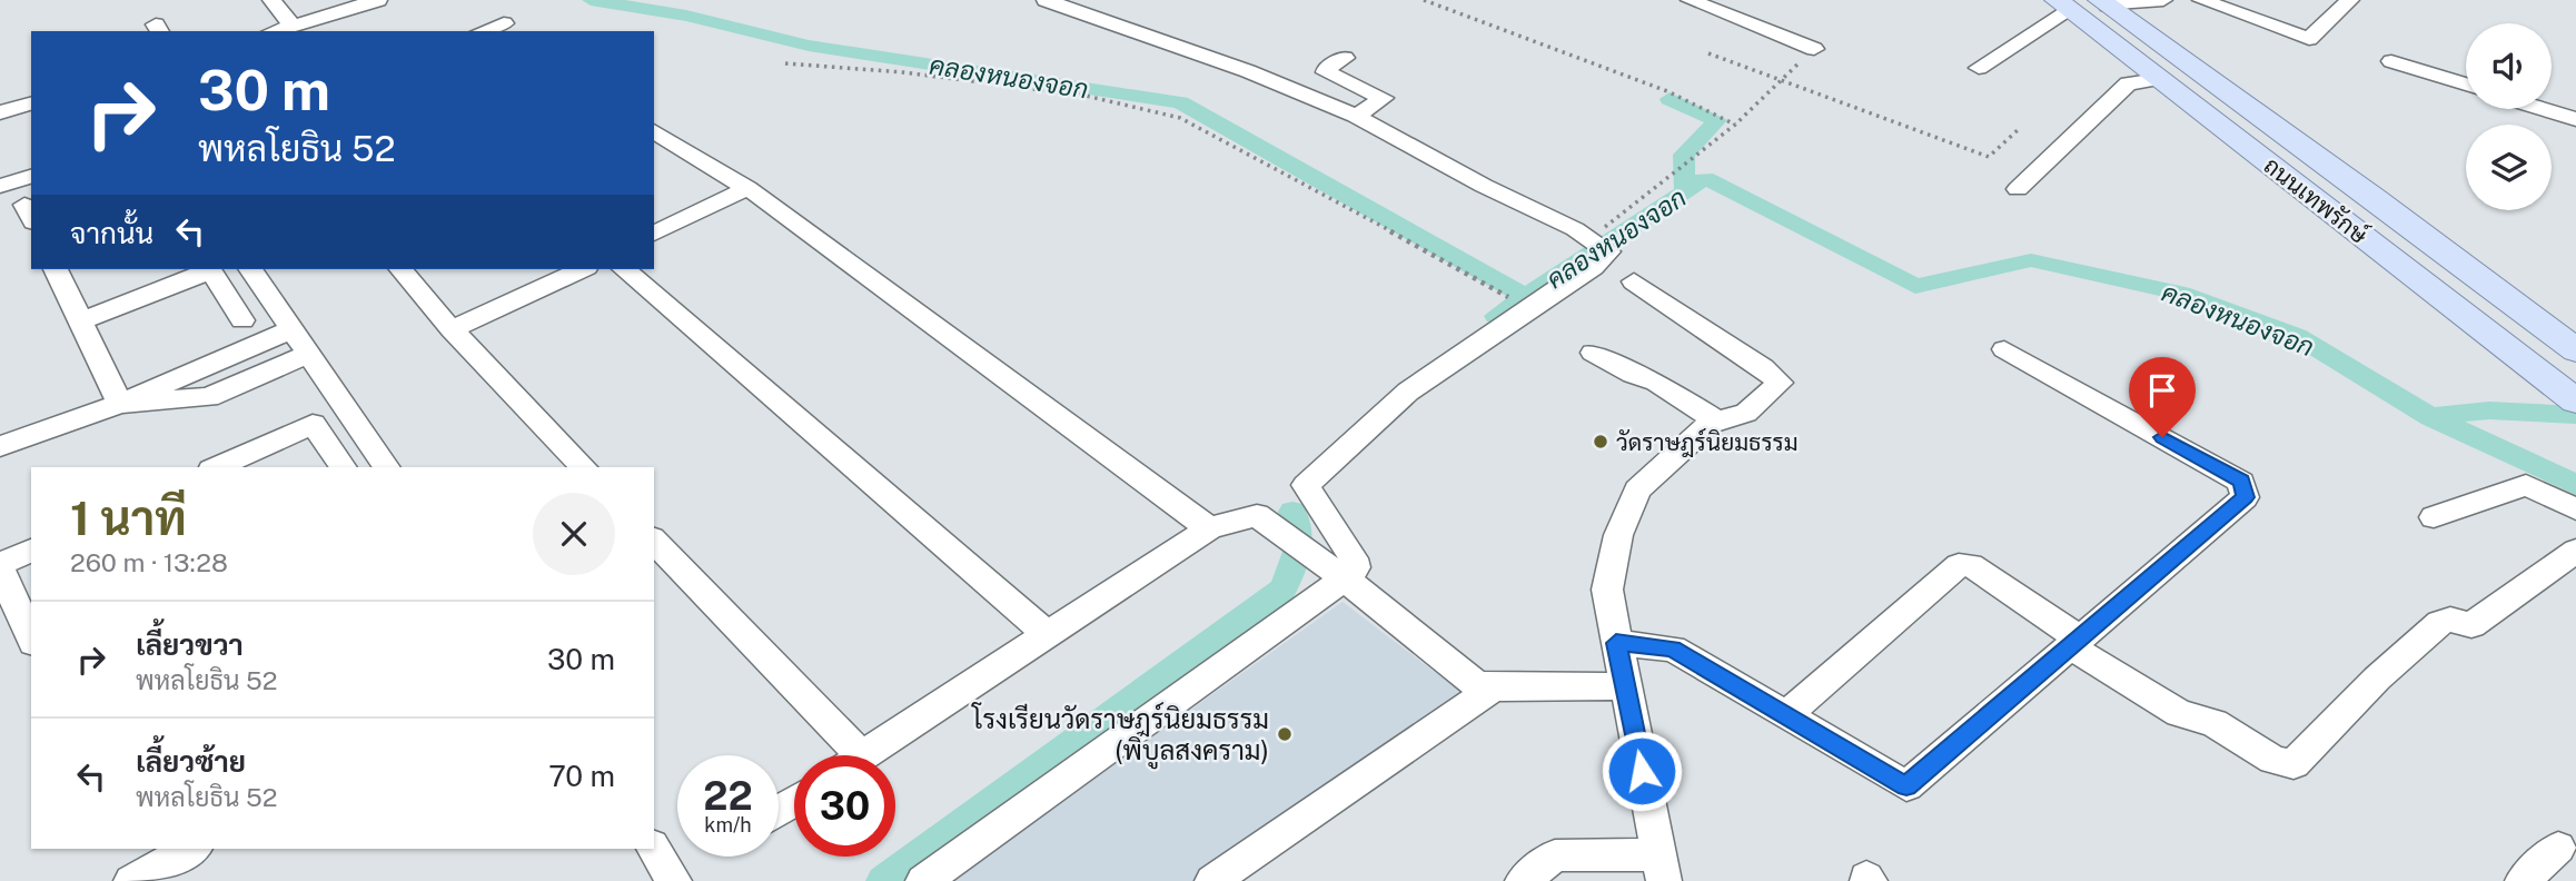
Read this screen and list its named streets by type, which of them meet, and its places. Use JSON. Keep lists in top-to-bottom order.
{
  "streets": {
    "main road": ["ถนนเทพรักษ์"]
  },
  "water": ["คลองหนองจอก"],
  "places": ["วัดราษฎร์นิยมธรรม", "โรงเรียนวัดราษฎร์นิยมธรรม (พิบูลสงคราม)"],
  "page": {
    "turn": ["30 m", "พหลโยธิน 52"],
    "then": "จากนั้น",
    "heading": ["1 นาที", "260 m · 13:28"],
    "list": [
      {
        "name": "เลี้ยวขวา",
        "note": "พหลโยธิน 52",
        "value": "30 m"
      },
      {
        "name": "เลี้ยวซ้าย",
        "note": "พหลโยธิน 52",
        "value": "70 m"
      }
    ],
    "speed": "22 km/h",
    "limit": "30"
  }
}
